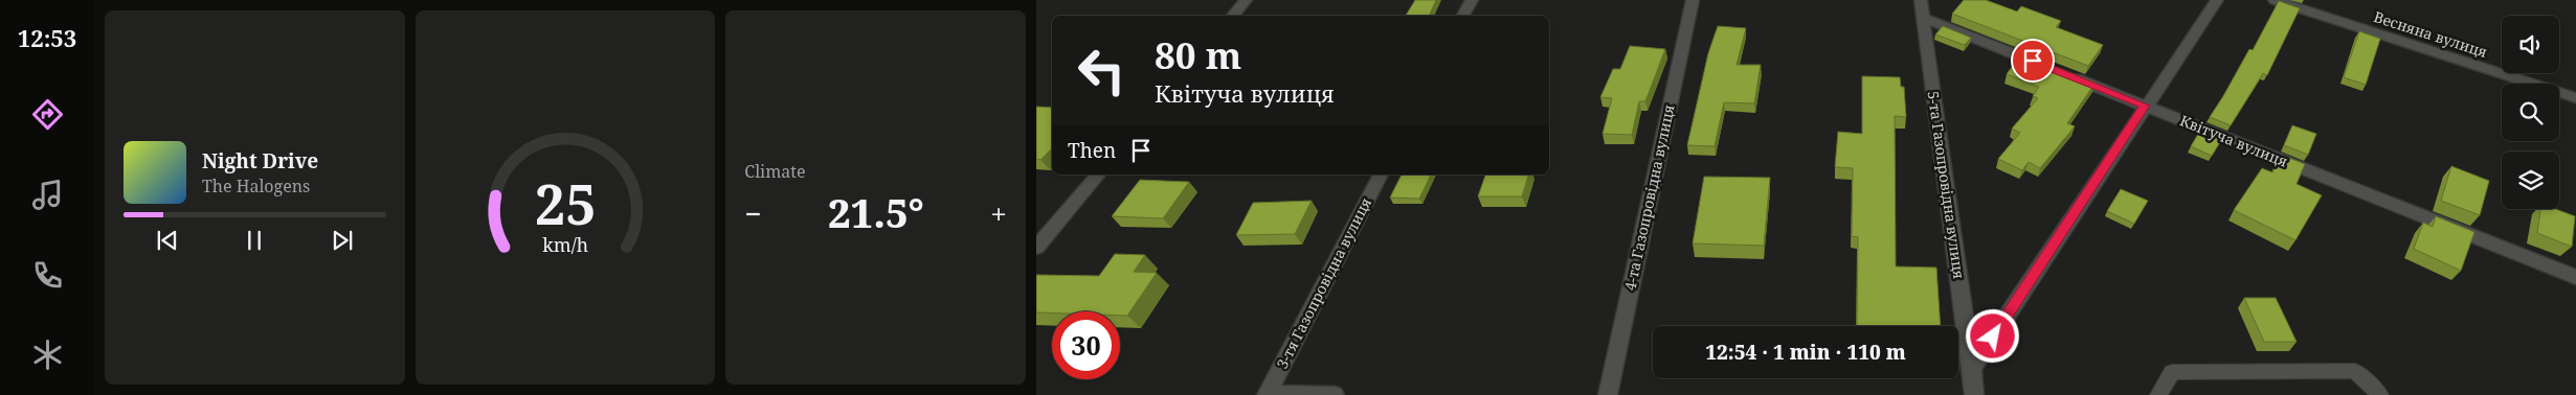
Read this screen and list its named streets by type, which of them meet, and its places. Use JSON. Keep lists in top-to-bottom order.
{
  "streets": {
    "street": [
      "Весняна вулиця",
      "Квітуча вулиця",
      "5-та Газопровідна вулиця",
      "4-та Газопровідна вулиця",
      "3-тя Газопровідна вулиця"
    ]
  },
  "crossings": [
    ["Квітуча вулиця", "5-та Газопровідна вулиця"]
  ],
  "page": {
    "tabs": "12:53",
    "tile": "Climate",
    "turn": ["80 m", "Квітуча вулиця"],
    "then": "Then",
    "song": ["Night Drive", "The Halogens"],
    "heat": ["−", "21.5°", "+"],
    "limit": "30",
    "trip": "12:54 · 1 min · 110 m",
    "gauge": ["25", "km/h"]
  }
}
